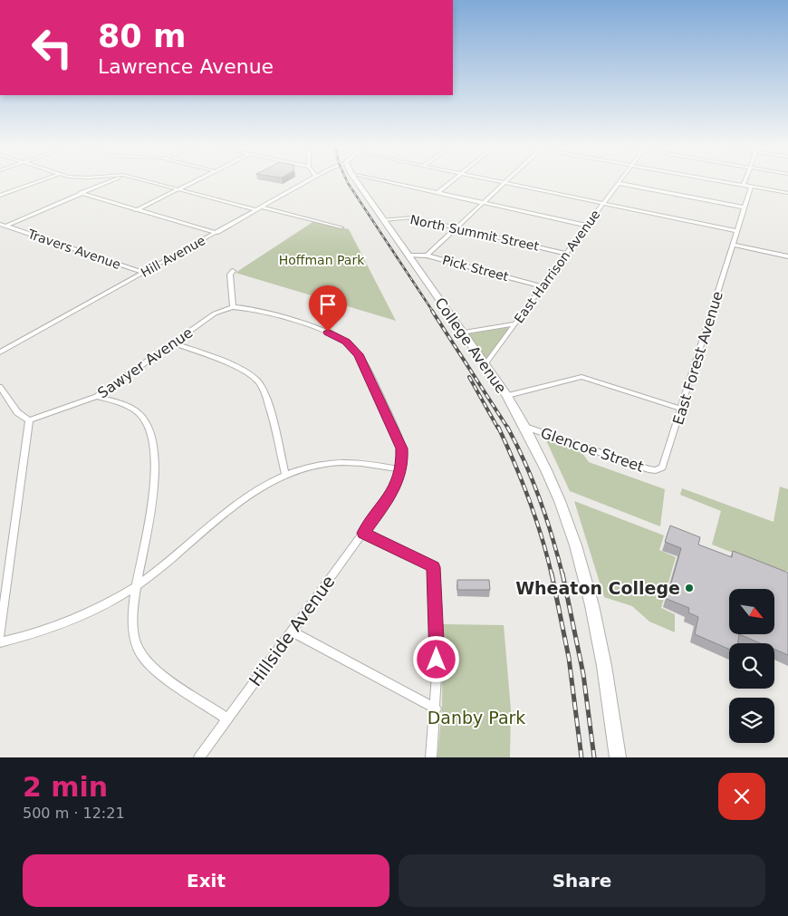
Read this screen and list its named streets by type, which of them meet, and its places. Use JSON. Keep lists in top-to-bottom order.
{
  "streets": {
    "street": [
      "North Summit Street",
      "Travers Avenue",
      "Hill Avenue",
      "East Harrison Avenue",
      "Pick Street",
      "College Avenue",
      "East Forest Avenue",
      "Sawyer Avenue",
      "Glencoe Street",
      "Hillside Avenue"
    ]
  },
  "crossings": [
    ["North Summit Street", "East Harrison Avenue"],
    ["North Summit Street", "College Avenue"],
    ["Travers Avenue", "Hill Avenue"],
    ["East Harrison Avenue", "Pick Street"],
    ["East Harrison Avenue", "College Avenue"],
    ["Pick Street", "College Avenue"],
    ["College Avenue", "Glencoe Street"],
    ["East Forest Avenue", "Glencoe Street"]
  ],
  "parks": ["Hoffman Park", "Danby Park"],
  "places": ["Wheaton College"],
  "north": "bottom right",
  "page": {
    "turn": ["80 m", "Lawrence Avenue"],
    "heading": ["2 min", "500 m · 12:21"],
    "buttons": ["Exit", "Share"]
  }
}
